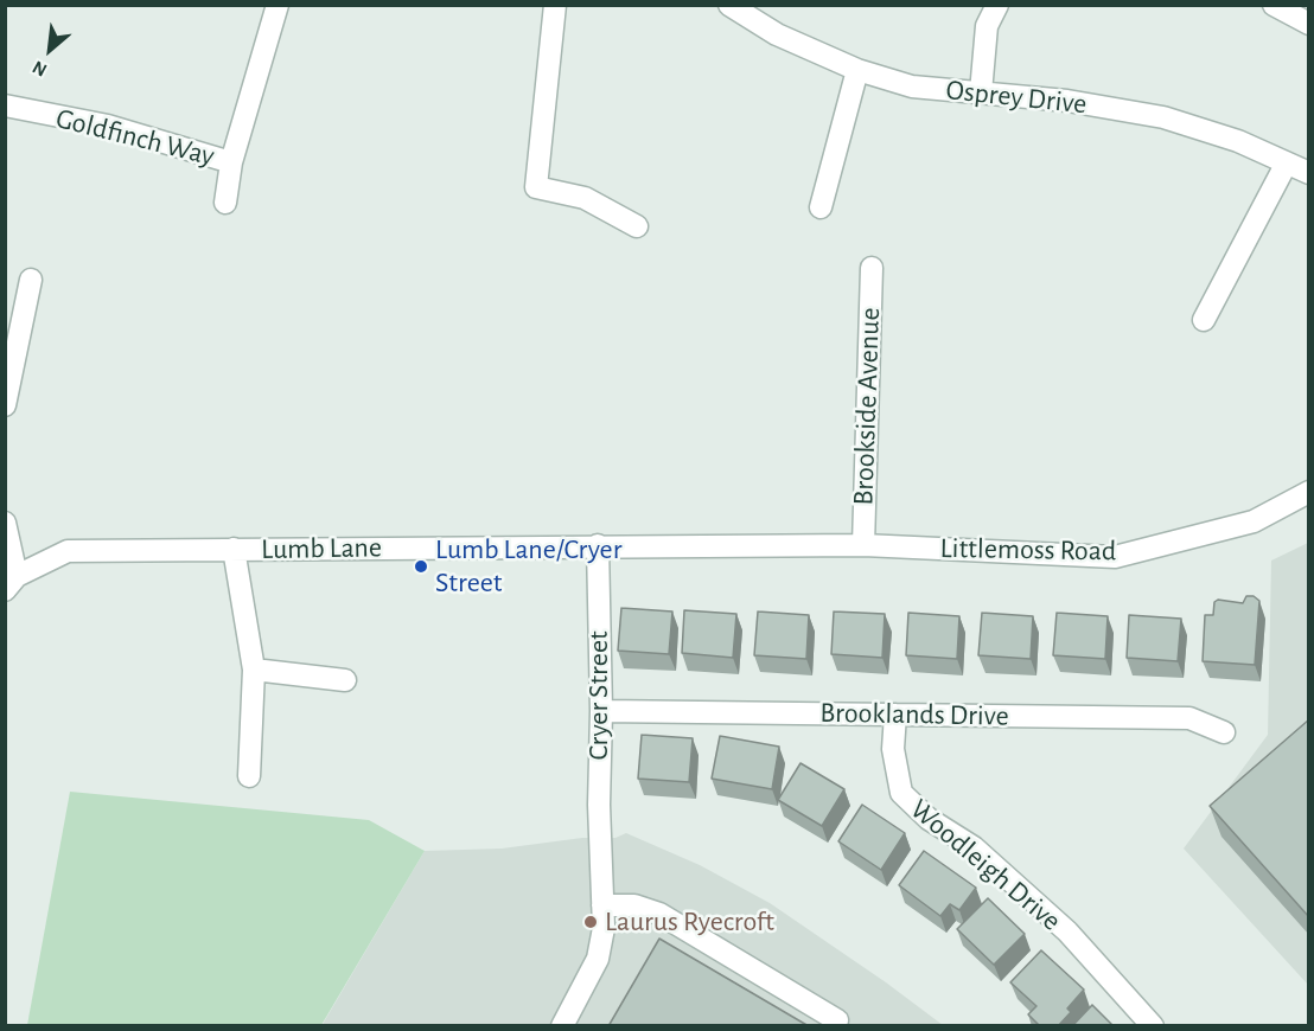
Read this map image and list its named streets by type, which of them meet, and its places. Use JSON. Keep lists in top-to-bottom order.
{
  "streets": {
    "street": [
      "Osprey Drive",
      "Goldfinch Way",
      "Brookside Avenue",
      "Lumb Lane",
      "Littlemoss Road",
      "Cryer Street",
      "Brooklands Drive",
      "Woodleigh Drive"
    ]
  },
  "crossings": [
    ["Brookside Avenue", "Lumb Lane"],
    ["Brookside Avenue", "Littlemoss Road"],
    ["Lumb Lane", "Littlemoss Road"],
    ["Lumb Lane", "Cryer Street"],
    ["Cryer Street", "Brooklands Drive"],
    ["Brooklands Drive", "Woodleigh Drive"]
  ],
  "places": ["Lumb Lane/Cryer Street", "Laurus Ryecroft"],
  "north": "bottom left"
}
